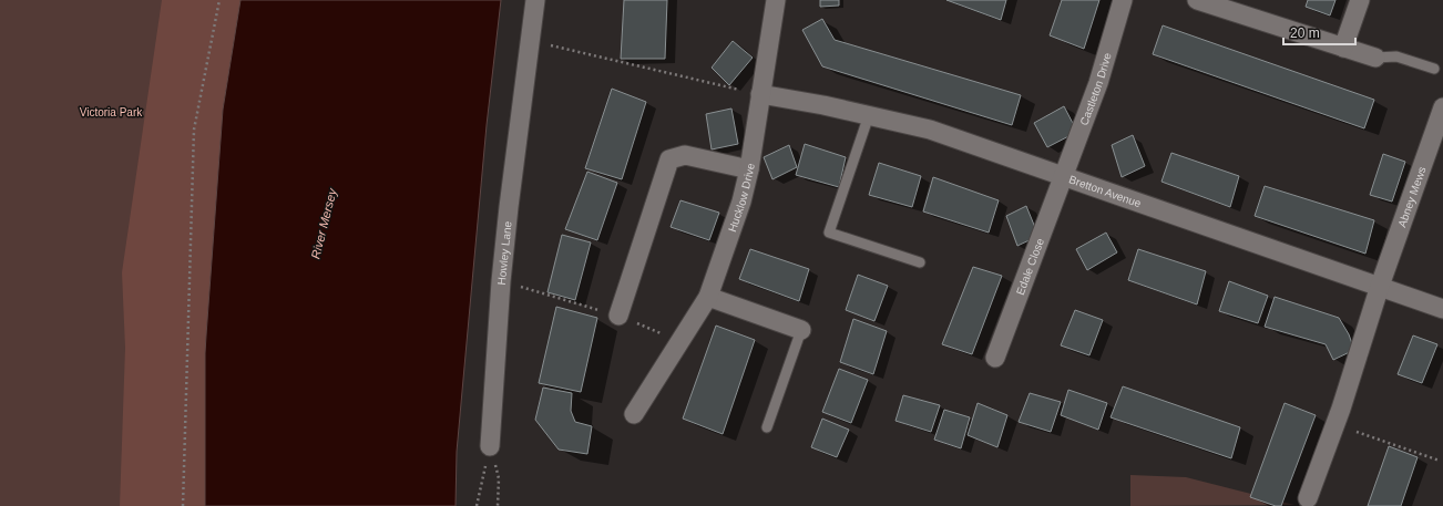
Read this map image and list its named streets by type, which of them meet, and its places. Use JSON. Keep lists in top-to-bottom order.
{
  "streets": {
    "street": [
      "Castleton Drive",
      "Bretton Avenue",
      "Abney Mews",
      "Hucklow Drive",
      "Howley Lane",
      "Edale Close"
    ]
  },
  "crossings": [
    ["Castleton Drive", "Bretton Avenue"],
    ["Castleton Drive", "Edale Close"],
    ["Bretton Avenue", "Abney Mews"],
    ["Bretton Avenue", "Hucklow Drive"],
    ["Bretton Avenue", "Edale Close"]
  ],
  "water": ["River Mersey"],
  "parks": ["Victoria Park"],
  "scale_bar": "20 m"
}
